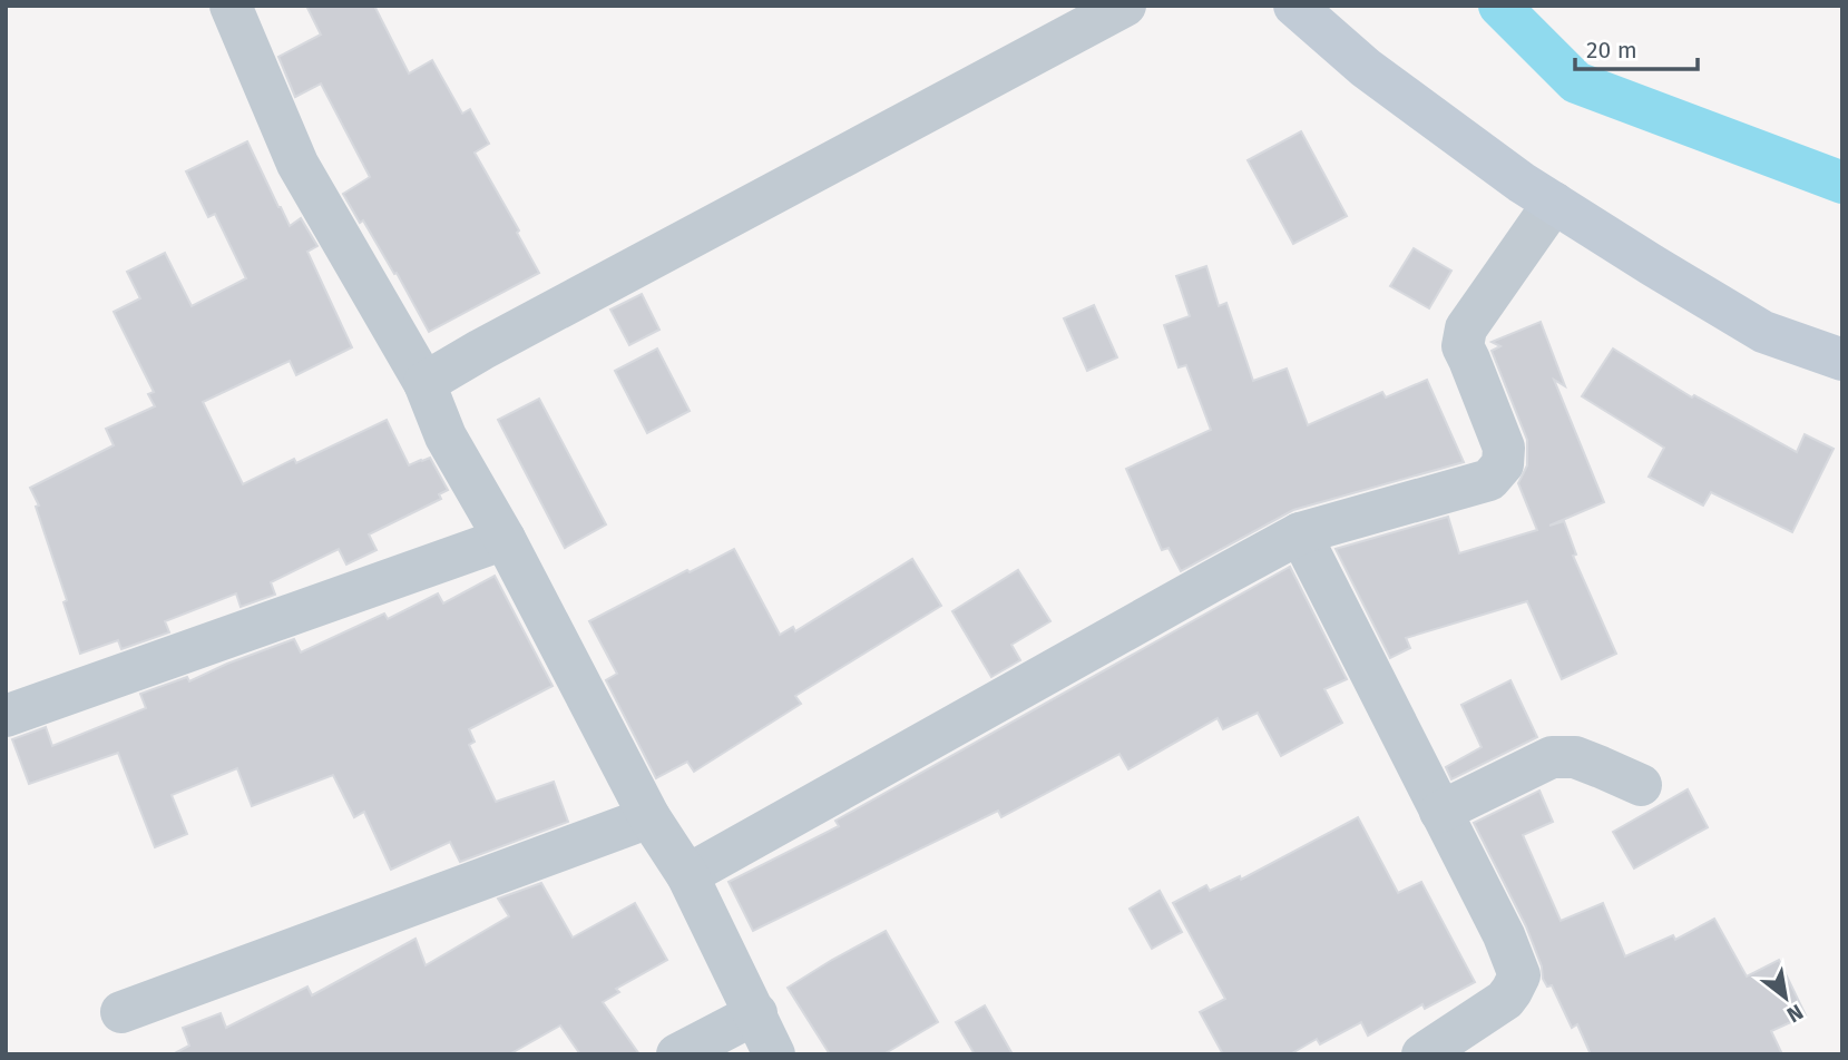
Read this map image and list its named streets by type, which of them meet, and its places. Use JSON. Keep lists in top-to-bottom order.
{
  "scale_bar": "20 m",
  "north": "bottom right"
}
